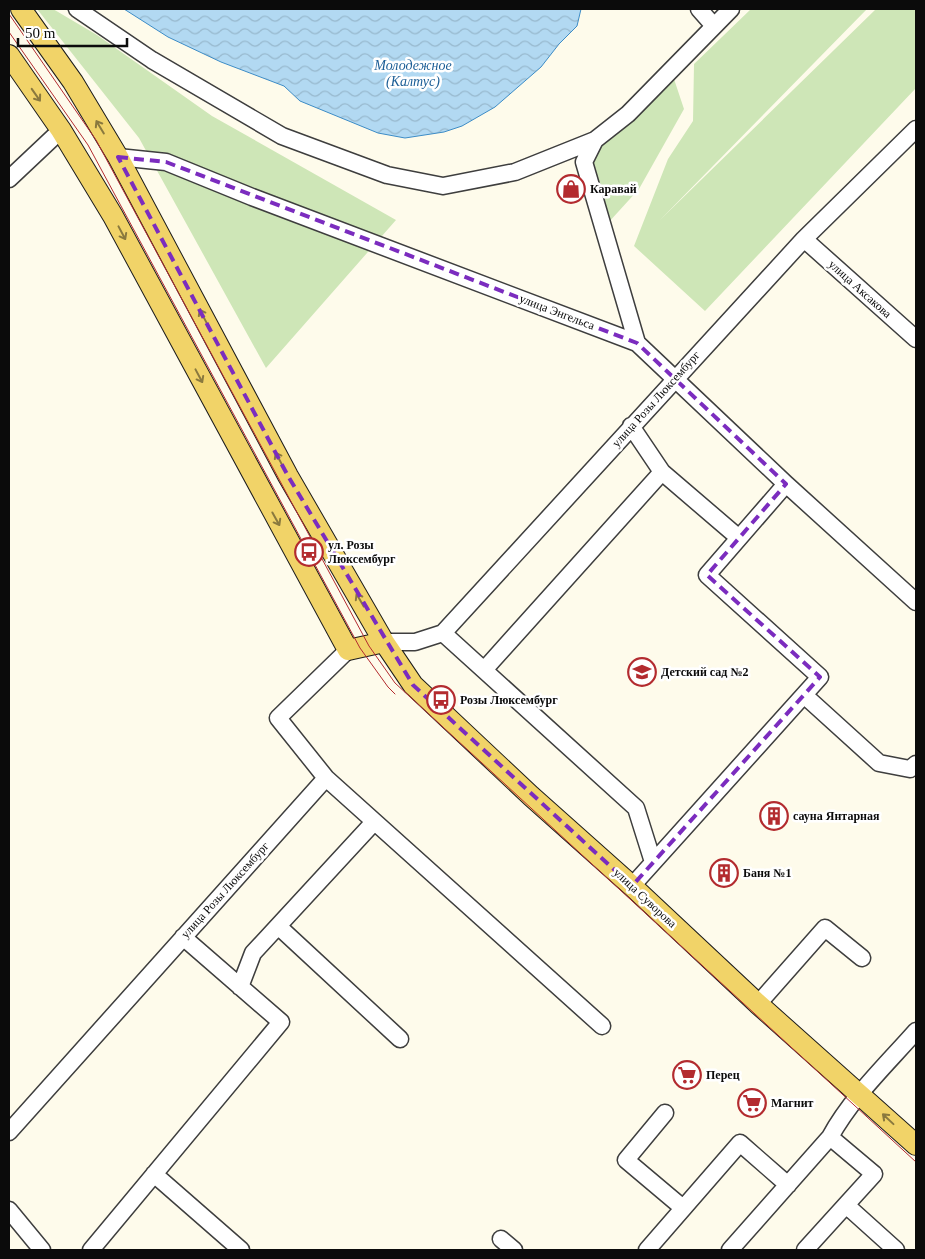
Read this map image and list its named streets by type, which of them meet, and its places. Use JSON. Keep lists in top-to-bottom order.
{
  "streets": {
    "main road": ["улица Суворова"],
    "street": ["улица Аксакова", "улица Энгельса", "улица Розы Люксембург"]
  },
  "crossings": [
    ["улица Аксакова", "улица Розы Люксембург"],
    ["улица Энгельса", "улица Розы Люксембург"],
    ["улица Энгельса", "улица Суворова"],
    ["улица Розы Люксембург", "улица Суворова"]
  ],
  "water": ["Молодежное (Калтус)"],
  "places": {
    "shop": ["Каравай"],
    "bus stop": ["ул. Розы Люксембург", "Розы Люксембург"],
    "school or university": ["Детский сад №2"],
    "building": ["сауна Янтарная", "Баня №1"],
    "supermarket": ["Перец", "Магнит"]
  },
  "scale_bar": "50 m"
}
